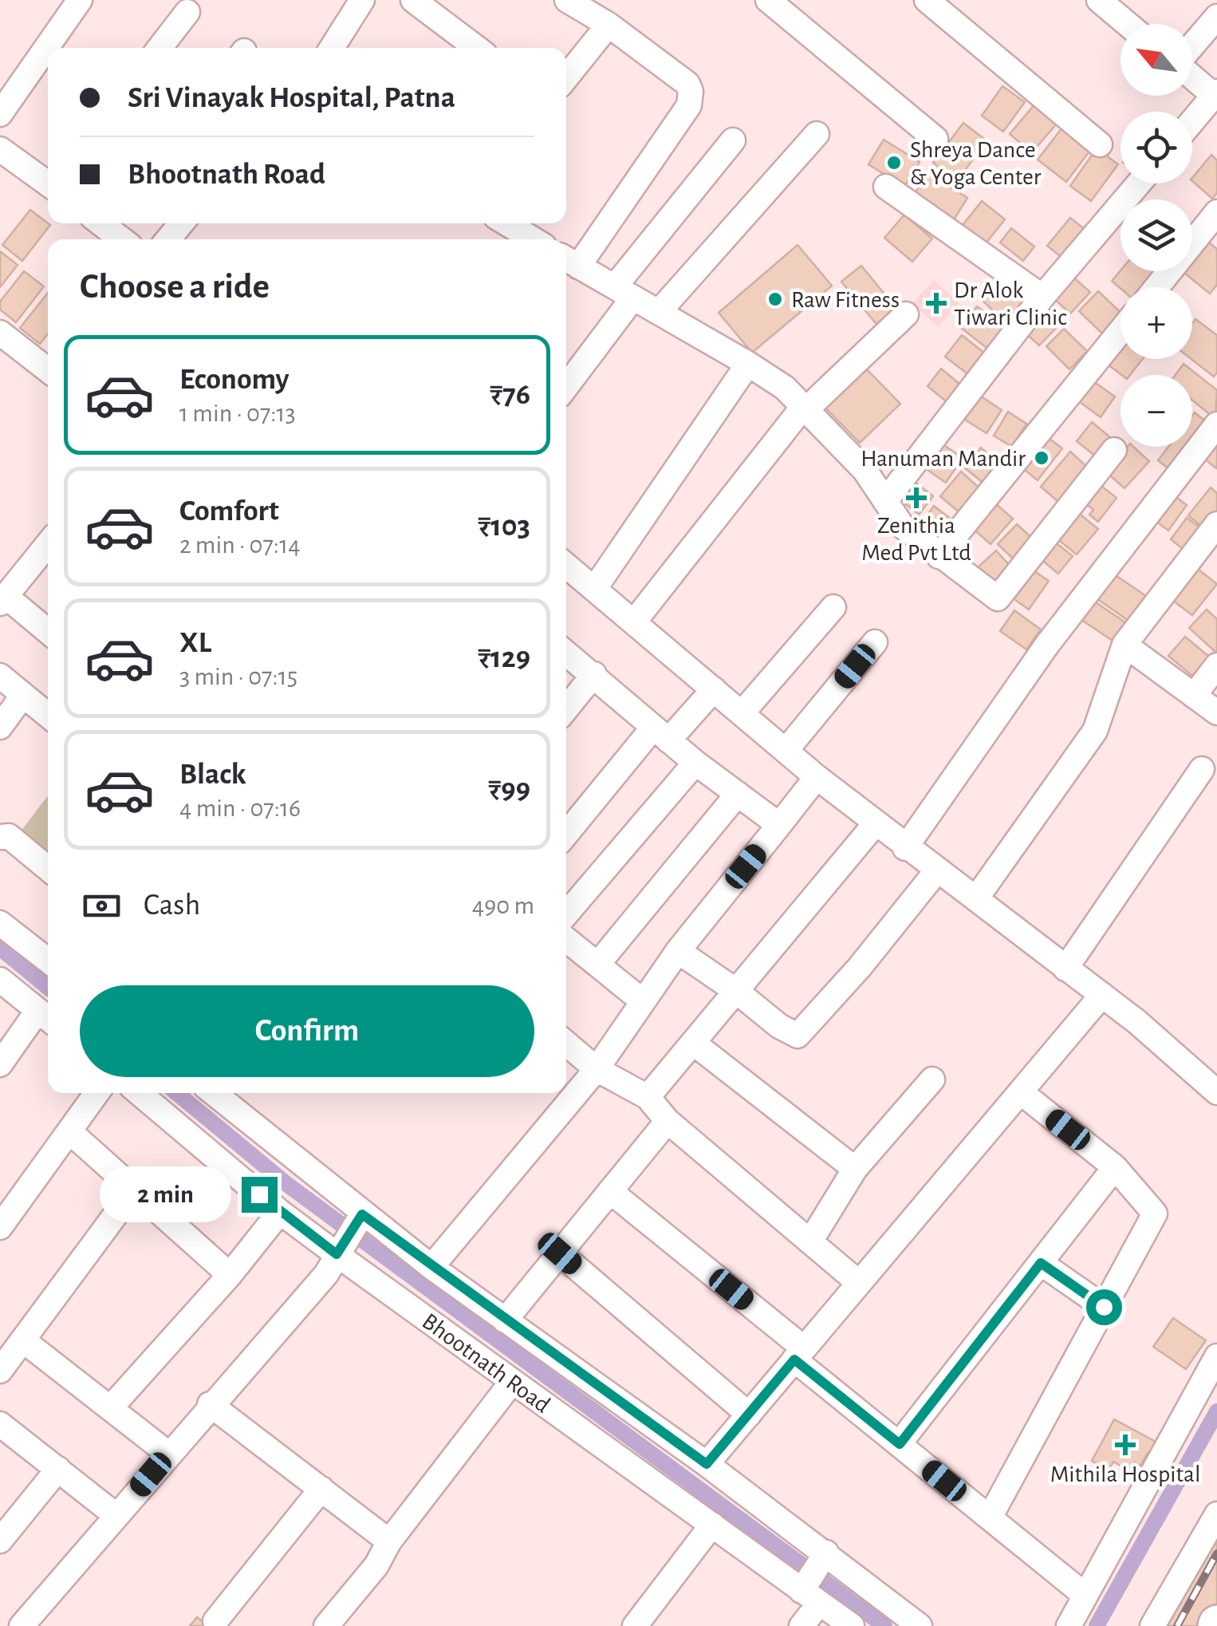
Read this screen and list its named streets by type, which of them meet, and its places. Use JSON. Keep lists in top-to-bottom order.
{
  "streets": {
    "street": ["Bhootnath Road"]
  },
  "places": {
    "other": ["Shreya Dance & Yoga Center", "Raw Fitness", "Hanuman Mandir"],
    "health": ["Dr Alok Tiwari Clinic", "Zenithia Med Pvt Ltd", "Mithila Hospital"]
  },
  "north": "top left",
  "page": {
    "map_buttons": ["+", "−"],
    "banner": ["Sri Vinayak Hospital, Patna", "Bhootnath Road"],
    "heading": "Choose a ride",
    "list": [
      {
        "name": "Economy",
        "note": "1 min · 07:13",
        "value": "₹76"
      },
      {
        "name": "Comfort",
        "note": "2 min · 07:14",
        "value": "₹103"
      },
      {
        "name": "XL",
        "note": "3 min · 07:15",
        "value": "₹129"
      },
      {
        "name": "Black",
        "note": "4 min · 07:16",
        "value": "₹99"
      }
    ],
    "pay": ["Cash", "490 m"],
    "buttons": "Confirm",
    "bubble": "2 min"
  }
}
